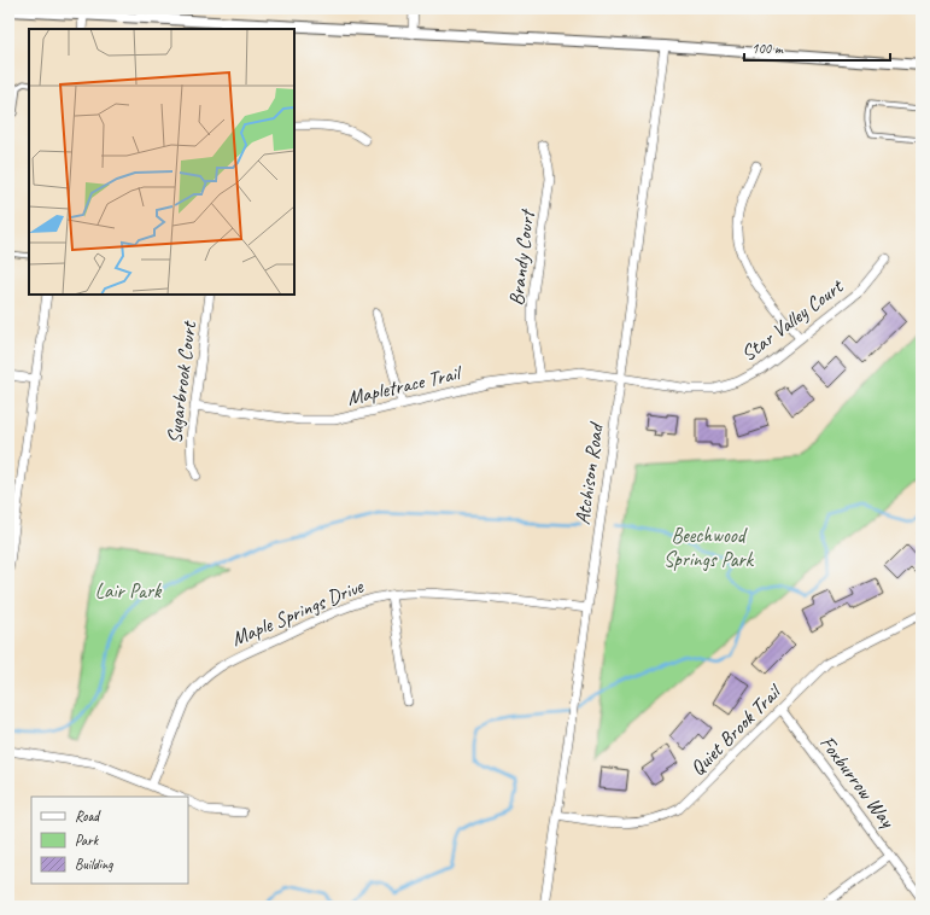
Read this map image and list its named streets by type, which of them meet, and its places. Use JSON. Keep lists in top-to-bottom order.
{
  "streets": {
    "street": [
      "Brandy Court",
      "Star Valley Court",
      "Sugarbrook Court",
      "Mapletrace Trail",
      "Atchison Road",
      "Maple Springs Drive",
      "Quiet Brook Trail",
      "Foxburrow Way"
    ]
  },
  "crossings": [
    ["Brandy Court", "Mapletrace Trail"],
    ["Star Valley Court", "Mapletrace Trail"],
    ["Star Valley Court", "Atchison Road"],
    ["Sugarbrook Court", "Mapletrace Trail"],
    ["Mapletrace Trail", "Atchison Road"],
    ["Atchison Road", "Maple Springs Drive"],
    ["Atchison Road", "Quiet Brook Trail"],
    ["Quiet Brook Trail", "Foxburrow Way"]
  ],
  "parks": ["Beechwood Springs Park", "Lair Park"],
  "legend": ["Road", "Park", "Building"],
  "scale_bar": "100 m"
}
